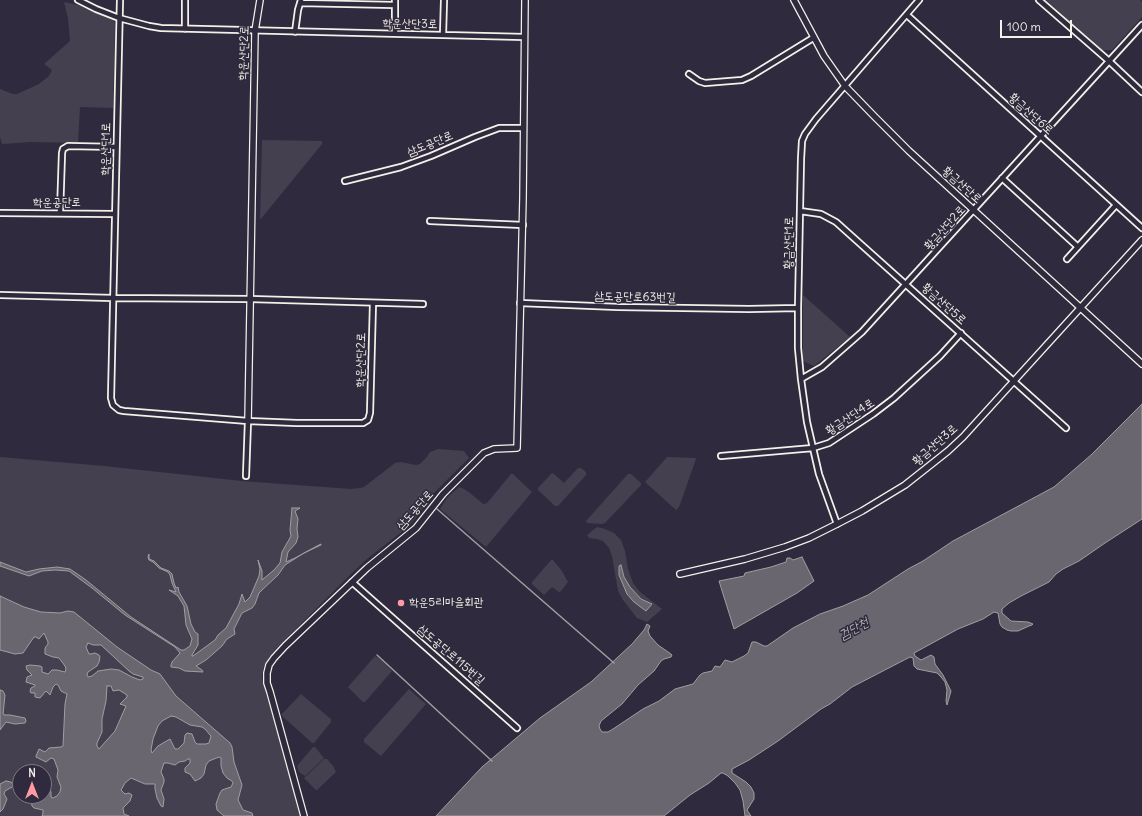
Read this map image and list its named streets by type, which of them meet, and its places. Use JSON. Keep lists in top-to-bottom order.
{
  "streets": {
    "street": [
      "학운산단3로",
      "학운산단2로",
      "황금산단6로",
      "삼도공단로",
      "학운산단1로",
      "황금산단로",
      "학운공단로",
      "황금산단2로",
      "황금산단1로",
      "삼도공단로63번길",
      "황금산단5로",
      "황금산단4로",
      "황금산단3로",
      "삼도공단로115번길"
    ]
  },
  "crossings": [
    ["학운산단3로", "학운산단2로"],
    ["학운산단3로", "삼도공단로"],
    ["학운산단3로", "학운산단1로"],
    ["학운산단2로", "학운산단1로"],
    ["황금산단6로", "황금산단2로"],
    ["황금산단6로", "황금산단1로"],
    ["삼도공단로", "삼도공단로63번길"],
    ["삼도공단로", "삼도공단로115번길"],
    ["학운산단1로", "학운공단로"],
    ["황금산단로", "황금산단2로"],
    ["황금산단로", "황금산단1로"],
    ["황금산단로", "황금산단3로"],
    ["황금산단2로", "황금산단1로"],
    ["황금산단2로", "황금산단5로"],
    ["황금산단1로", "삼도공단로63번길"],
    ["황금산단1로", "황금산단5로"],
    ["황금산단1로", "황금산단4로"],
    ["황금산단1로", "황금산단3로"],
    ["황금산단5로", "황금산단4로"],
    ["황금산단5로", "황금산단3로"]
  ],
  "water": ["검단천"],
  "places": ["학운5리마을회관"],
  "scale_bar": "100 m",
  "north": "top"
}
